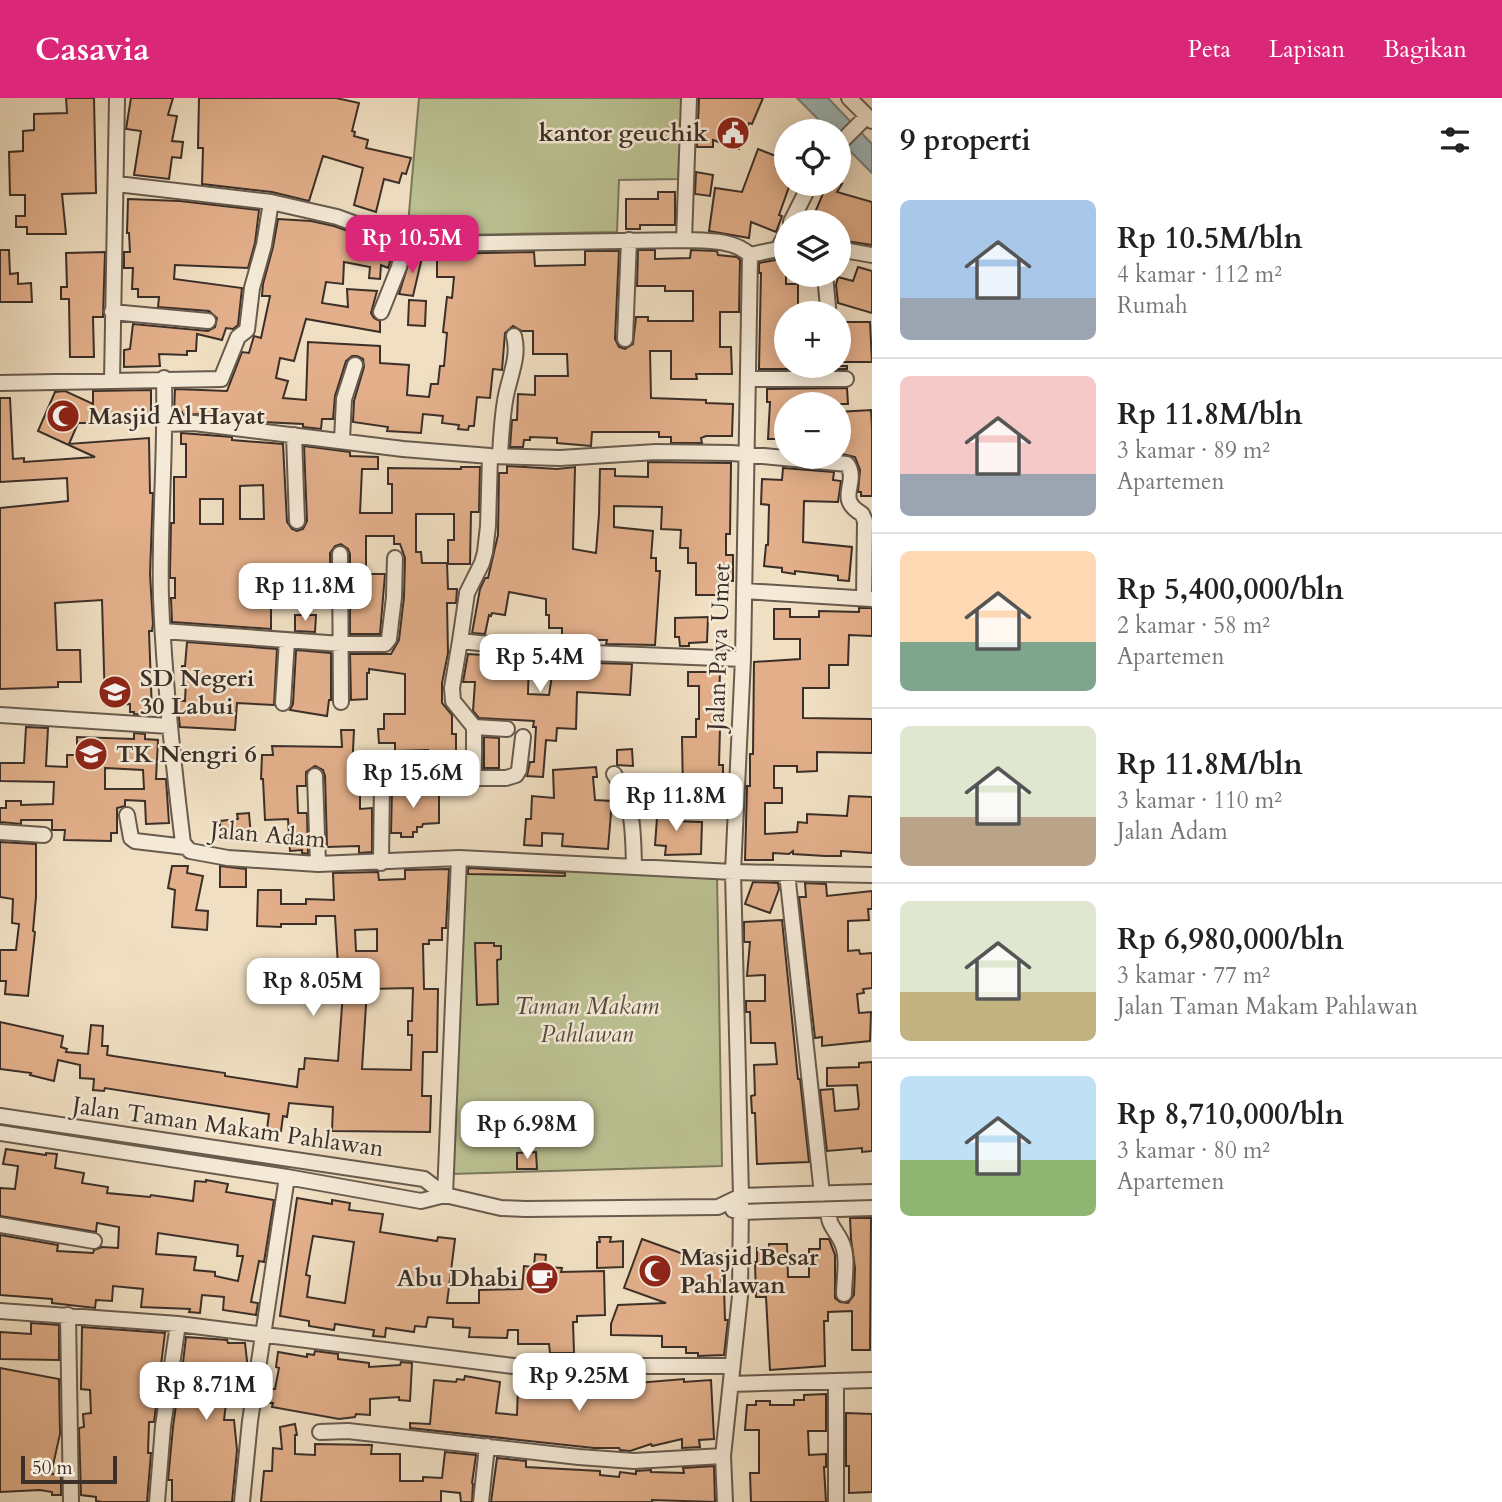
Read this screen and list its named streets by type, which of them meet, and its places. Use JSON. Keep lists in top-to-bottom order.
{
  "streets": {
    "street": ["Jalan Paya Umet", "Jalan Adam", "Jalan Taman Makam Pahlawan"]
  },
  "crossings": [
    ["Jalan Paya Umet", "Jalan Adam"],
    ["Jalan Paya Umet", "Jalan Taman Makam Pahlawan"]
  ],
  "parks": ["Taman Makam Pahlawan"],
  "places": {
    "public building": ["kantor geuchik"],
    "mosque": ["Masjid Al Hayat", "Masjid Besar Pahlawan"],
    "school or university": ["SD Negeri 30 Labui", "TK Nengri 6"],
    "cafe": ["Abu Dhabi"]
  },
  "scale_bar": "50 m",
  "page": {
    "header": "Casavia",
    "nav": ["Peta", "Lapisan", "Bagikan"],
    "heading": "9 properti",
    "map_buttons": ["+", "−"],
    "list": [
      {
        "name": "Rp 10.5M/bln",
        "note": "4 kamar · 112 m² · Rumah"
      },
      {
        "name": "Rp 11.8M/bln",
        "note": "3 kamar · 89 m² · Apartemen"
      },
      {
        "name": "Rp 5,400,000/bln",
        "note": "2 kamar · 58 m² · Apartemen"
      },
      {
        "name": "Rp 11.8M/bln",
        "note": "3 kamar · 110 m² · Jalan Adam"
      },
      {
        "name": "Rp 6,980,000/bln",
        "note": "3 kamar · 77 m² · Jalan Taman Makam Pahlawan"
      },
      {
        "name": "Rp 8,710,000/bln",
        "note": "3 kamar · 80 m² · Apartemen"
      }
    ],
    "price": [
      "Rp 10.5M",
      "Rp 11.8M",
      "Rp 5.4M",
      "Rp 15.6M",
      "Rp 11.8M",
      "Rp 8.05M",
      "Rp 6.98M",
      "Rp 9.25M",
      "Rp 8.71M"
    ],
    "scale": "50 m"
  }
}
